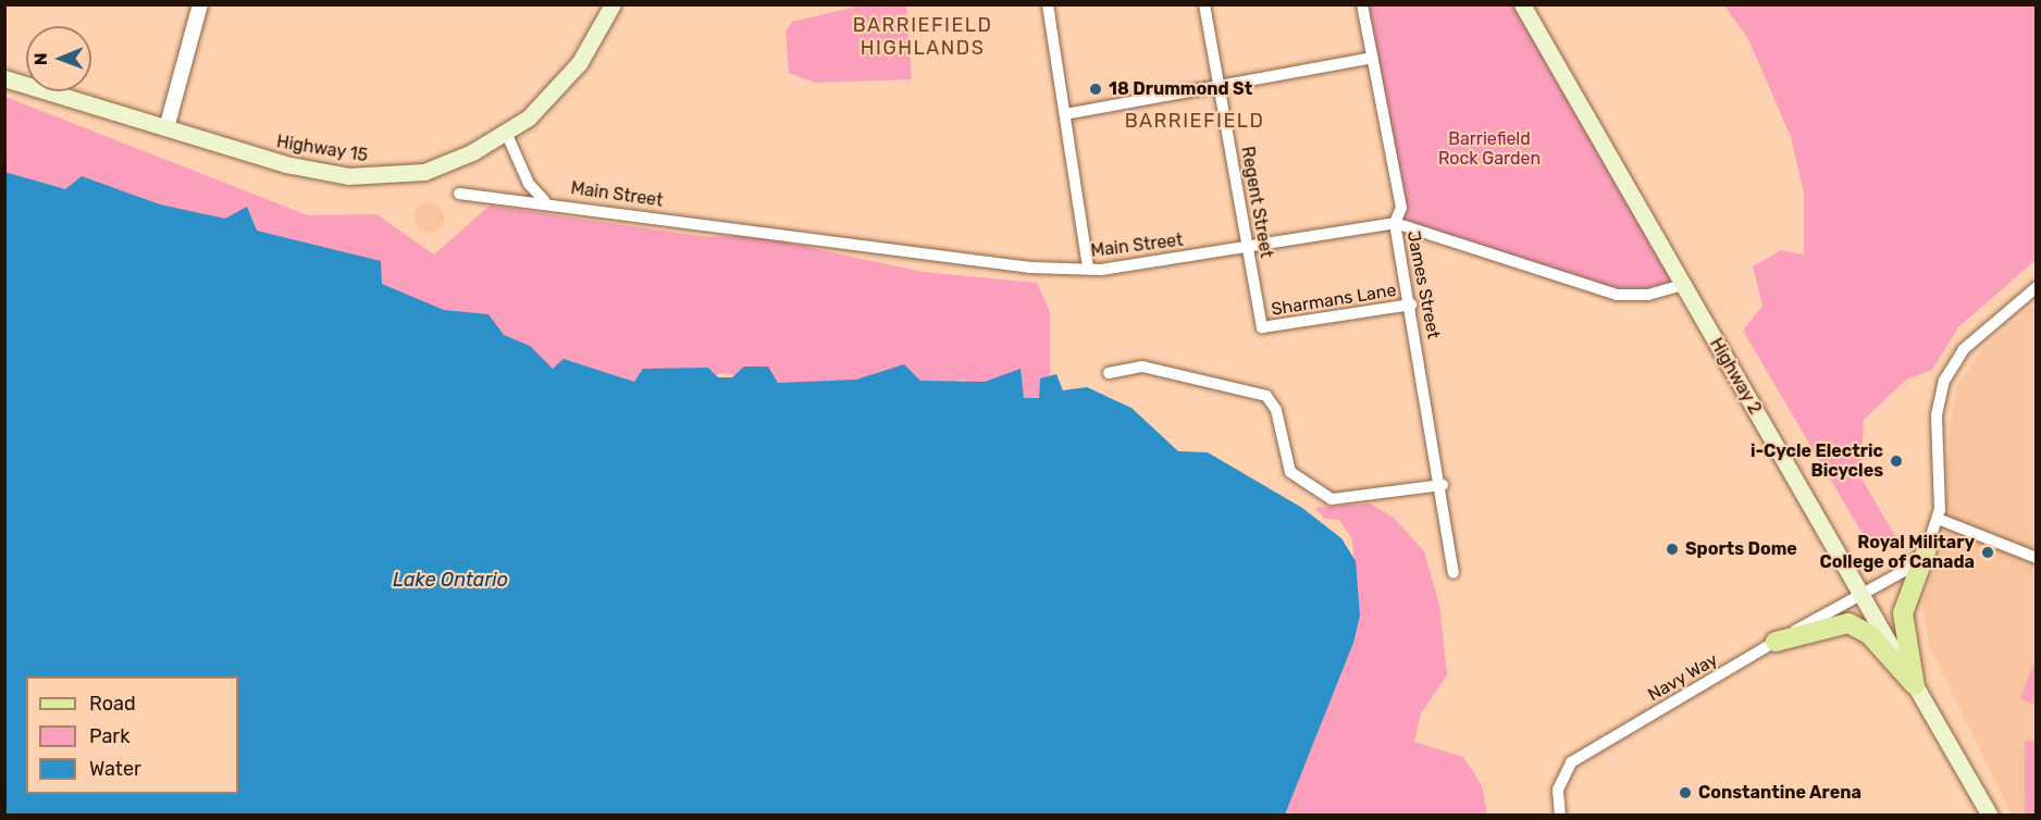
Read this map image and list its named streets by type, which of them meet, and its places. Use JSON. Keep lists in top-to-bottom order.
{
  "streets": {
    "main road": ["Highway 15", "Highway 2"],
    "street": [
      "Main Street",
      "Regent Street",
      "James Street",
      "Sharmans Lane",
      "Navy Way"
    ]
  },
  "crossings": [
    ["Highway 15", "Main Street"],
    ["Main Street", "Regent Street"],
    ["Main Street", "James Street"],
    ["Main Street", "Highway 2"],
    ["Regent Street", "Sharmans Lane"],
    ["James Street", "Sharmans Lane"],
    ["Highway 2", "Navy Way"]
  ],
  "districts": ["BARRIEFIELD HIGHLANDS", "BARRIEFIELD"],
  "water": ["Lake Ontario"],
  "parks": ["Barriefield Rock Garden"],
  "places": [
    "18 Drummond St",
    "i-Cycle Electric Bicycles",
    "Sports Dome",
    "Royal Military College of Canada",
    "Constantine Arena"
  ],
  "legend": ["Road", "Park", "Water"],
  "north": "left"
}
